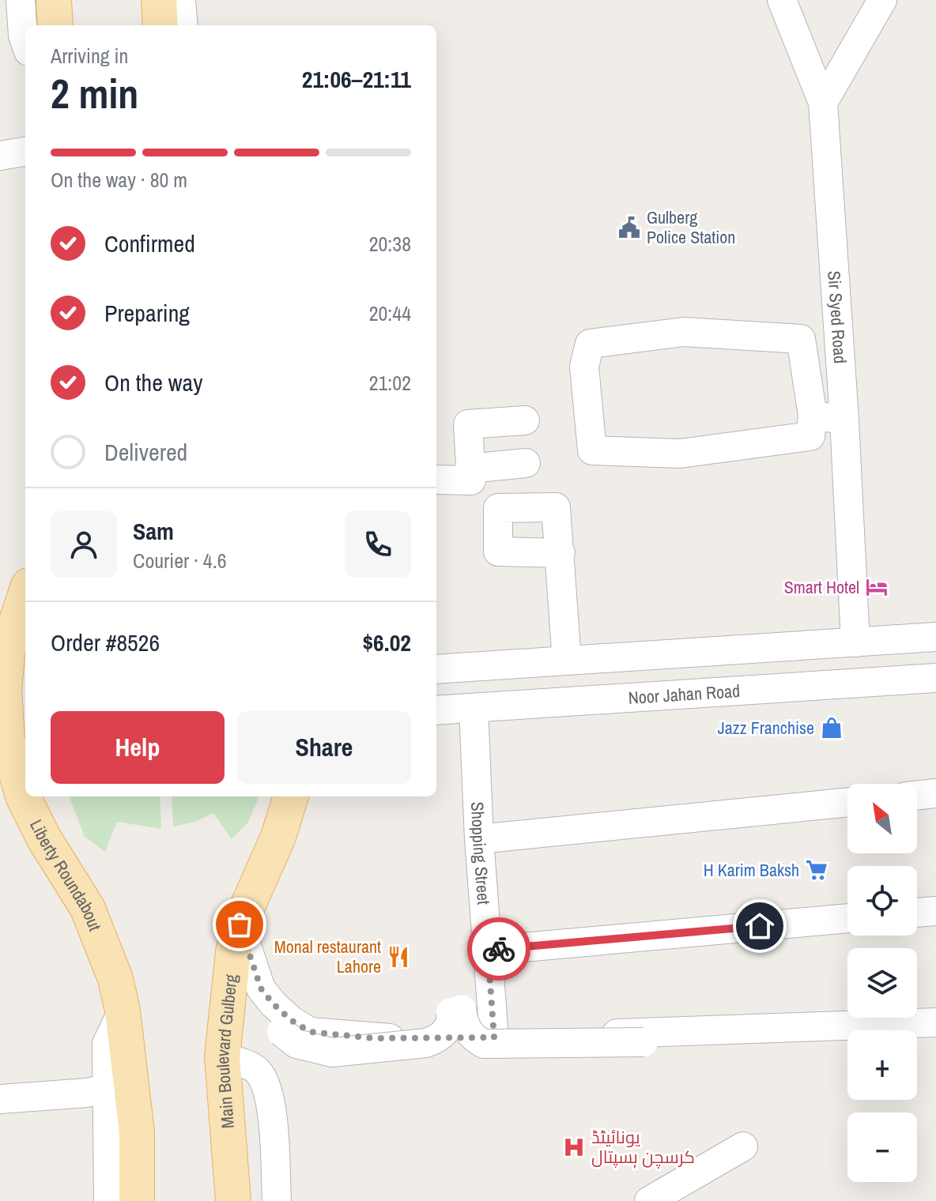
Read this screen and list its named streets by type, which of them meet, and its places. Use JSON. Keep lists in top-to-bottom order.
{
  "streets": {
    "main road": ["Liberty Roundabout", "Main Boulevard Gulberg"],
    "street": ["Sir Syed Road", "Noor Jahan Road", "Shopping Street"]
  },
  "crossings": [
    ["Noor Jahan Road", "Shopping Street"]
  ],
  "places": {
    "public building": ["Gulberg Police Station"],
    "hotel": ["Smart Hotel"],
    "shop": ["Jazz Franchise"],
    "supermarket": ["H Karim Baksh"],
    "restaurant": ["Monal restaurant Lahore"],
    "hospital": ["یونائیٹڈ کرسچن ہسپتال"]
  },
  "north": "top left",
  "page": {
    "heading": ["2 min", "Arriving in", "21:06–21:11"],
    "panel": [
      "Sam",
      "Courier · 4.6",
      "Order #8526",
      "$6.02"
    ],
    "bar": "On the way · 80 m",
    "list": [
      ["Confirmed", "20:38"],
      ["Preparing", "20:44"],
      ["On the way", "21:02"],
      "Delivered"
    ],
    "buttons": ["Help", "Share"],
    "map_buttons": ["+", "−"]
  }
}
